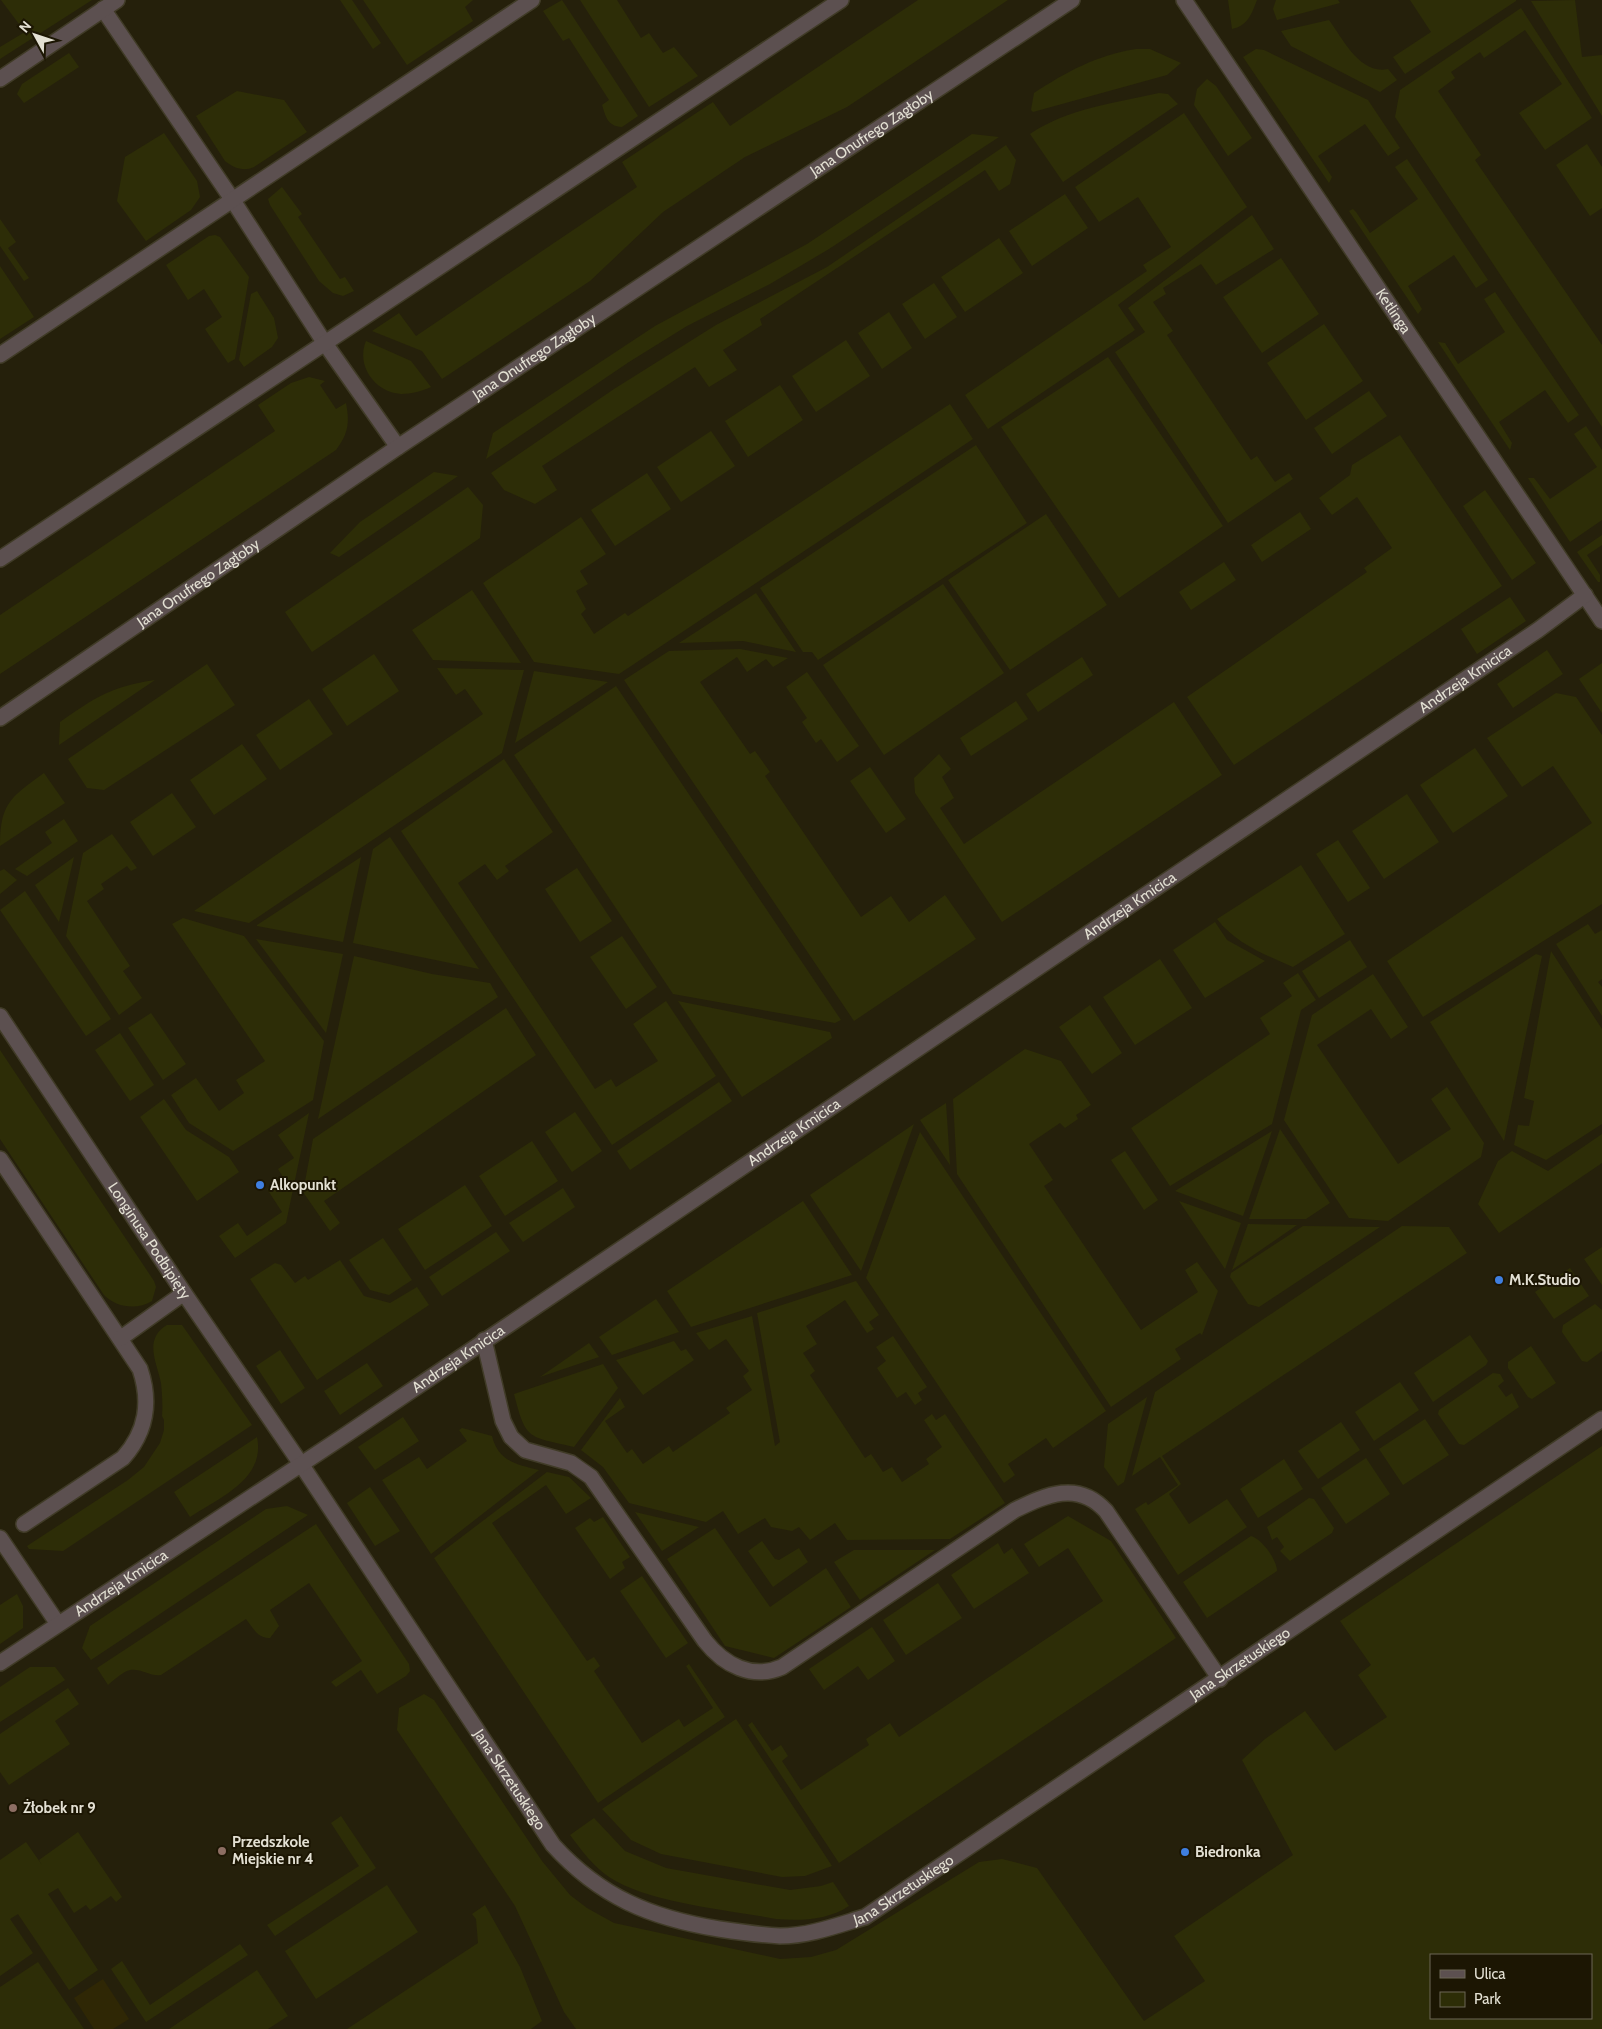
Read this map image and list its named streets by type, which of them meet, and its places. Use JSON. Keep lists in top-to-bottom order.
{
  "streets": {
    "street": [
      "Jana Onufrego Zagłoby",
      "Ketlinga",
      "Andrzeja Kmicica",
      "Longinusa Podbipięty",
      "Jana Skrzetuskiego"
    ]
  },
  "crossings": [
    ["Ketlinga", "Andrzeja Kmicica"],
    ["Andrzeja Kmicica", "Longinusa Podbipięty"],
    ["Andrzeja Kmicica", "Jana Skrzetuskiego"],
    ["Longinusa Podbipięty", "Jana Skrzetuskiego"]
  ],
  "places": [
    "Alkopunkt",
    "M.K.Studio",
    "Żłobek nr 9",
    "Przedszkole Miejskie nr 4",
    "Biedronka"
  ],
  "legend": ["Ulica", "Park"],
  "north": "top left"
}
